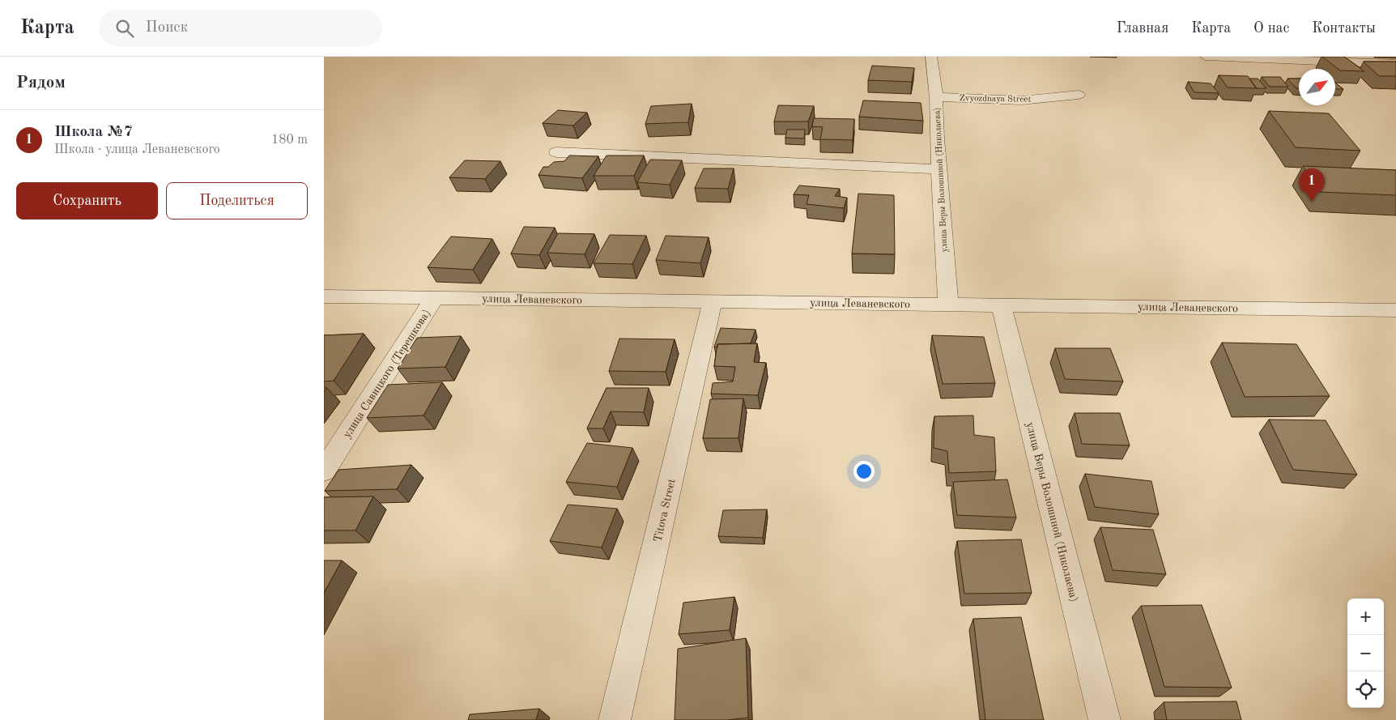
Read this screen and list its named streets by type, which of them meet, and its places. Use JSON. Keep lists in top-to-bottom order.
{
  "streets": {
    "street": [
      "Zvyozdnaya Street",
      "улица Веры Волошиной (Николаева)",
      "улица Леваневского",
      "улица Савицкого (Терешкова)",
      "Titova Street"
    ]
  },
  "crossings": [
    ["Zvyozdnaya Street", "улица Веры Волошиной (Николаева)"],
    ["улица Веры Волошиной (Николаева)", "улица Леваневского"],
    ["улица Леваневского", "улица Савицкого (Терешкова)"],
    ["улица Леваневского", "Titova Street"]
  ],
  "north": "top right",
  "page": {
    "header": "Карта",
    "search": "Поиск",
    "nav": [
      "Главная",
      "Карта",
      "О нас",
      "Контакты"
    ],
    "heading": "Рядом",
    "list": [
      {
        "mark": "1",
        "name": "Школа №7",
        "note": "Школа · улица Леваневского",
        "value": "180 m"
      }
    ],
    "pins": "1",
    "buttons": ["Сохранить", "Поделиться"],
    "map_buttons": ["+", "−"]
  }
}
